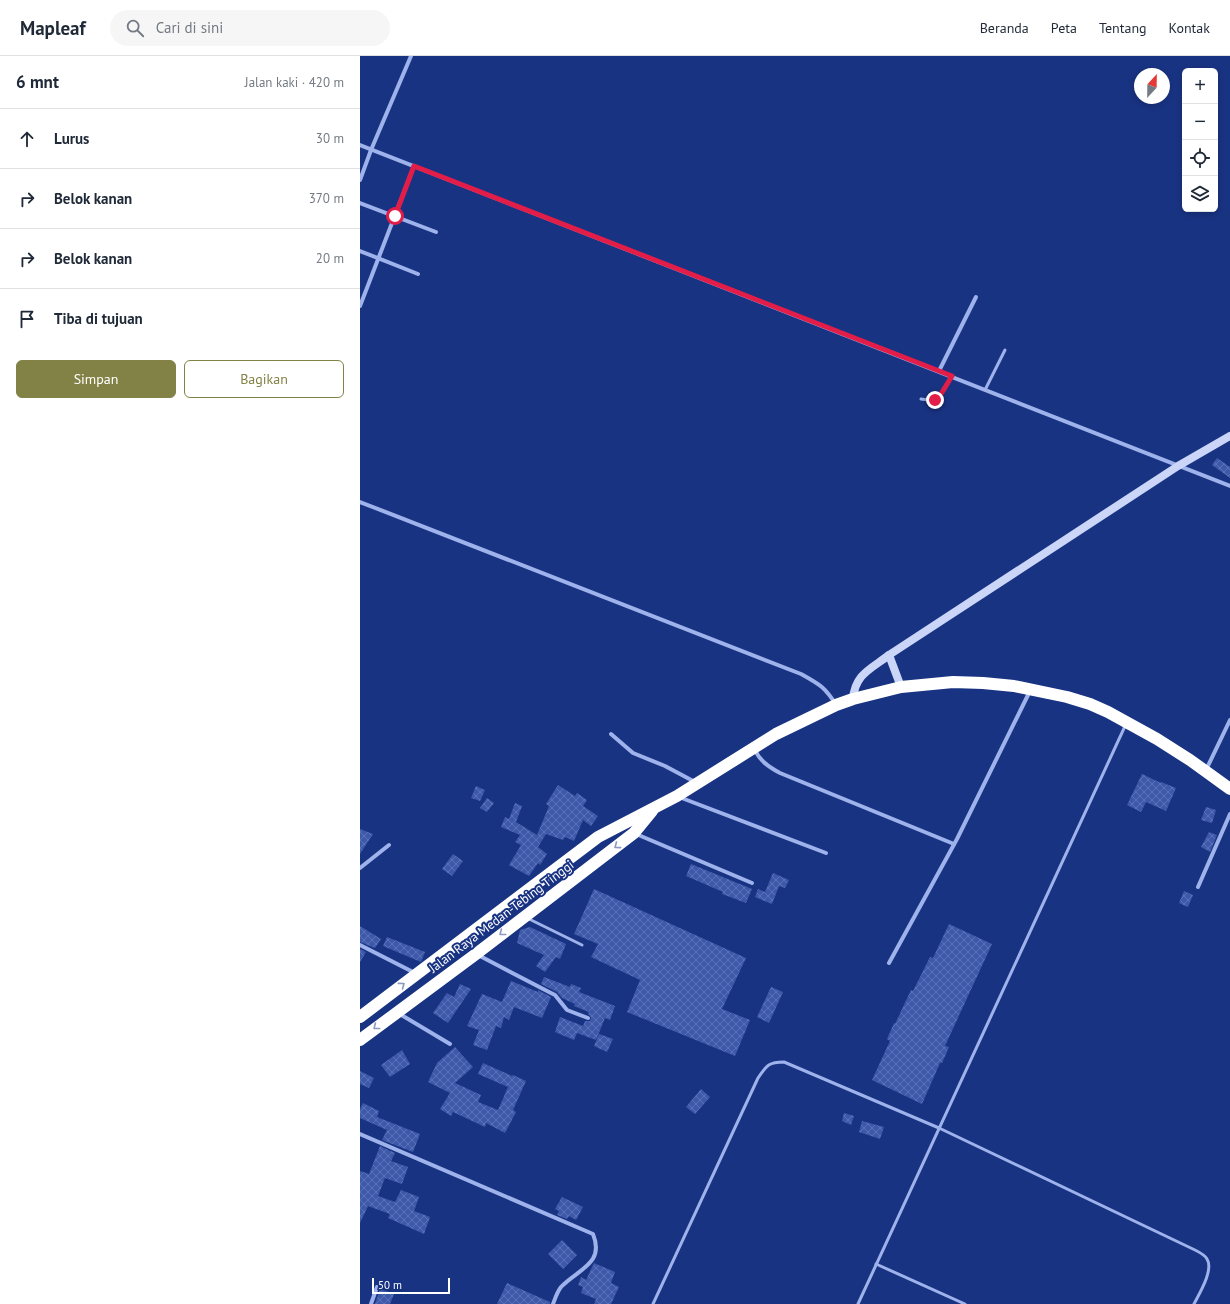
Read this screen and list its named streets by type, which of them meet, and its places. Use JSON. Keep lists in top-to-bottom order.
{
  "streets": {
    "highway": ["Jalan Raya Medan-Tebing Tinggi"]
  },
  "scale_bar": "50 m",
  "north": "top",
  "page": {
    "header": "Mapleaf",
    "search": "Cari di sini",
    "nav": [
      "Beranda",
      "Peta",
      "Tentang",
      "Kontak"
    ],
    "heading": ["6 mnt", "Jalan kaki · 420 m"],
    "map_buttons": ["+", "−"],
    "list": [
      ["Lurus", "30 m"],
      ["Belok kanan", "370 m"],
      ["Belok kanan", "20 m"],
      "Tiba di tujuan"
    ],
    "buttons": ["Simpan", "Bagikan"],
    "scale": "50 m"
  }
}
